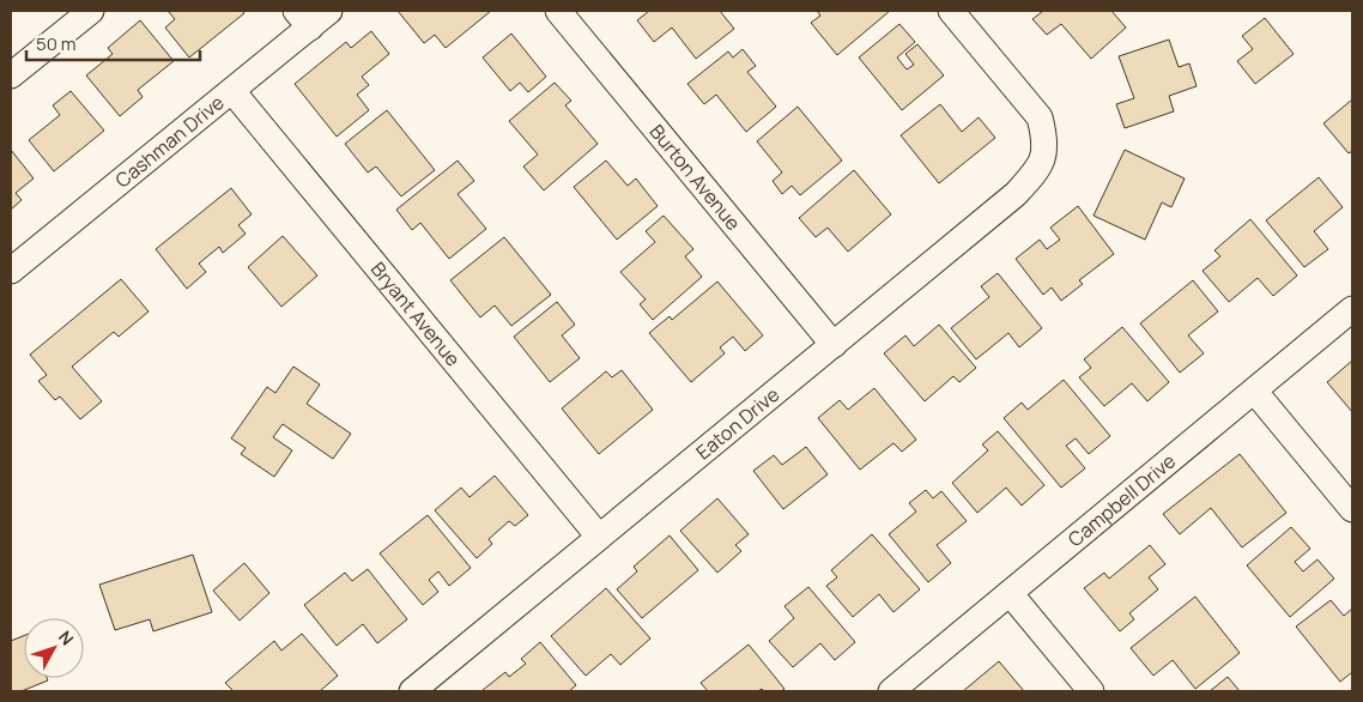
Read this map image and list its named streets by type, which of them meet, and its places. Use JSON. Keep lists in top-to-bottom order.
{
  "streets": {
    "street": [
      "Cashman Drive",
      "Burton Avenue",
      "Bryant Avenue",
      "Eaton Drive",
      "Campbell Drive"
    ]
  },
  "crossings": [
    ["Cashman Drive", "Bryant Avenue"],
    ["Burton Avenue", "Eaton Drive"],
    ["Bryant Avenue", "Eaton Drive"]
  ],
  "scale_bar": "50 m",
  "north": "top right"
}
